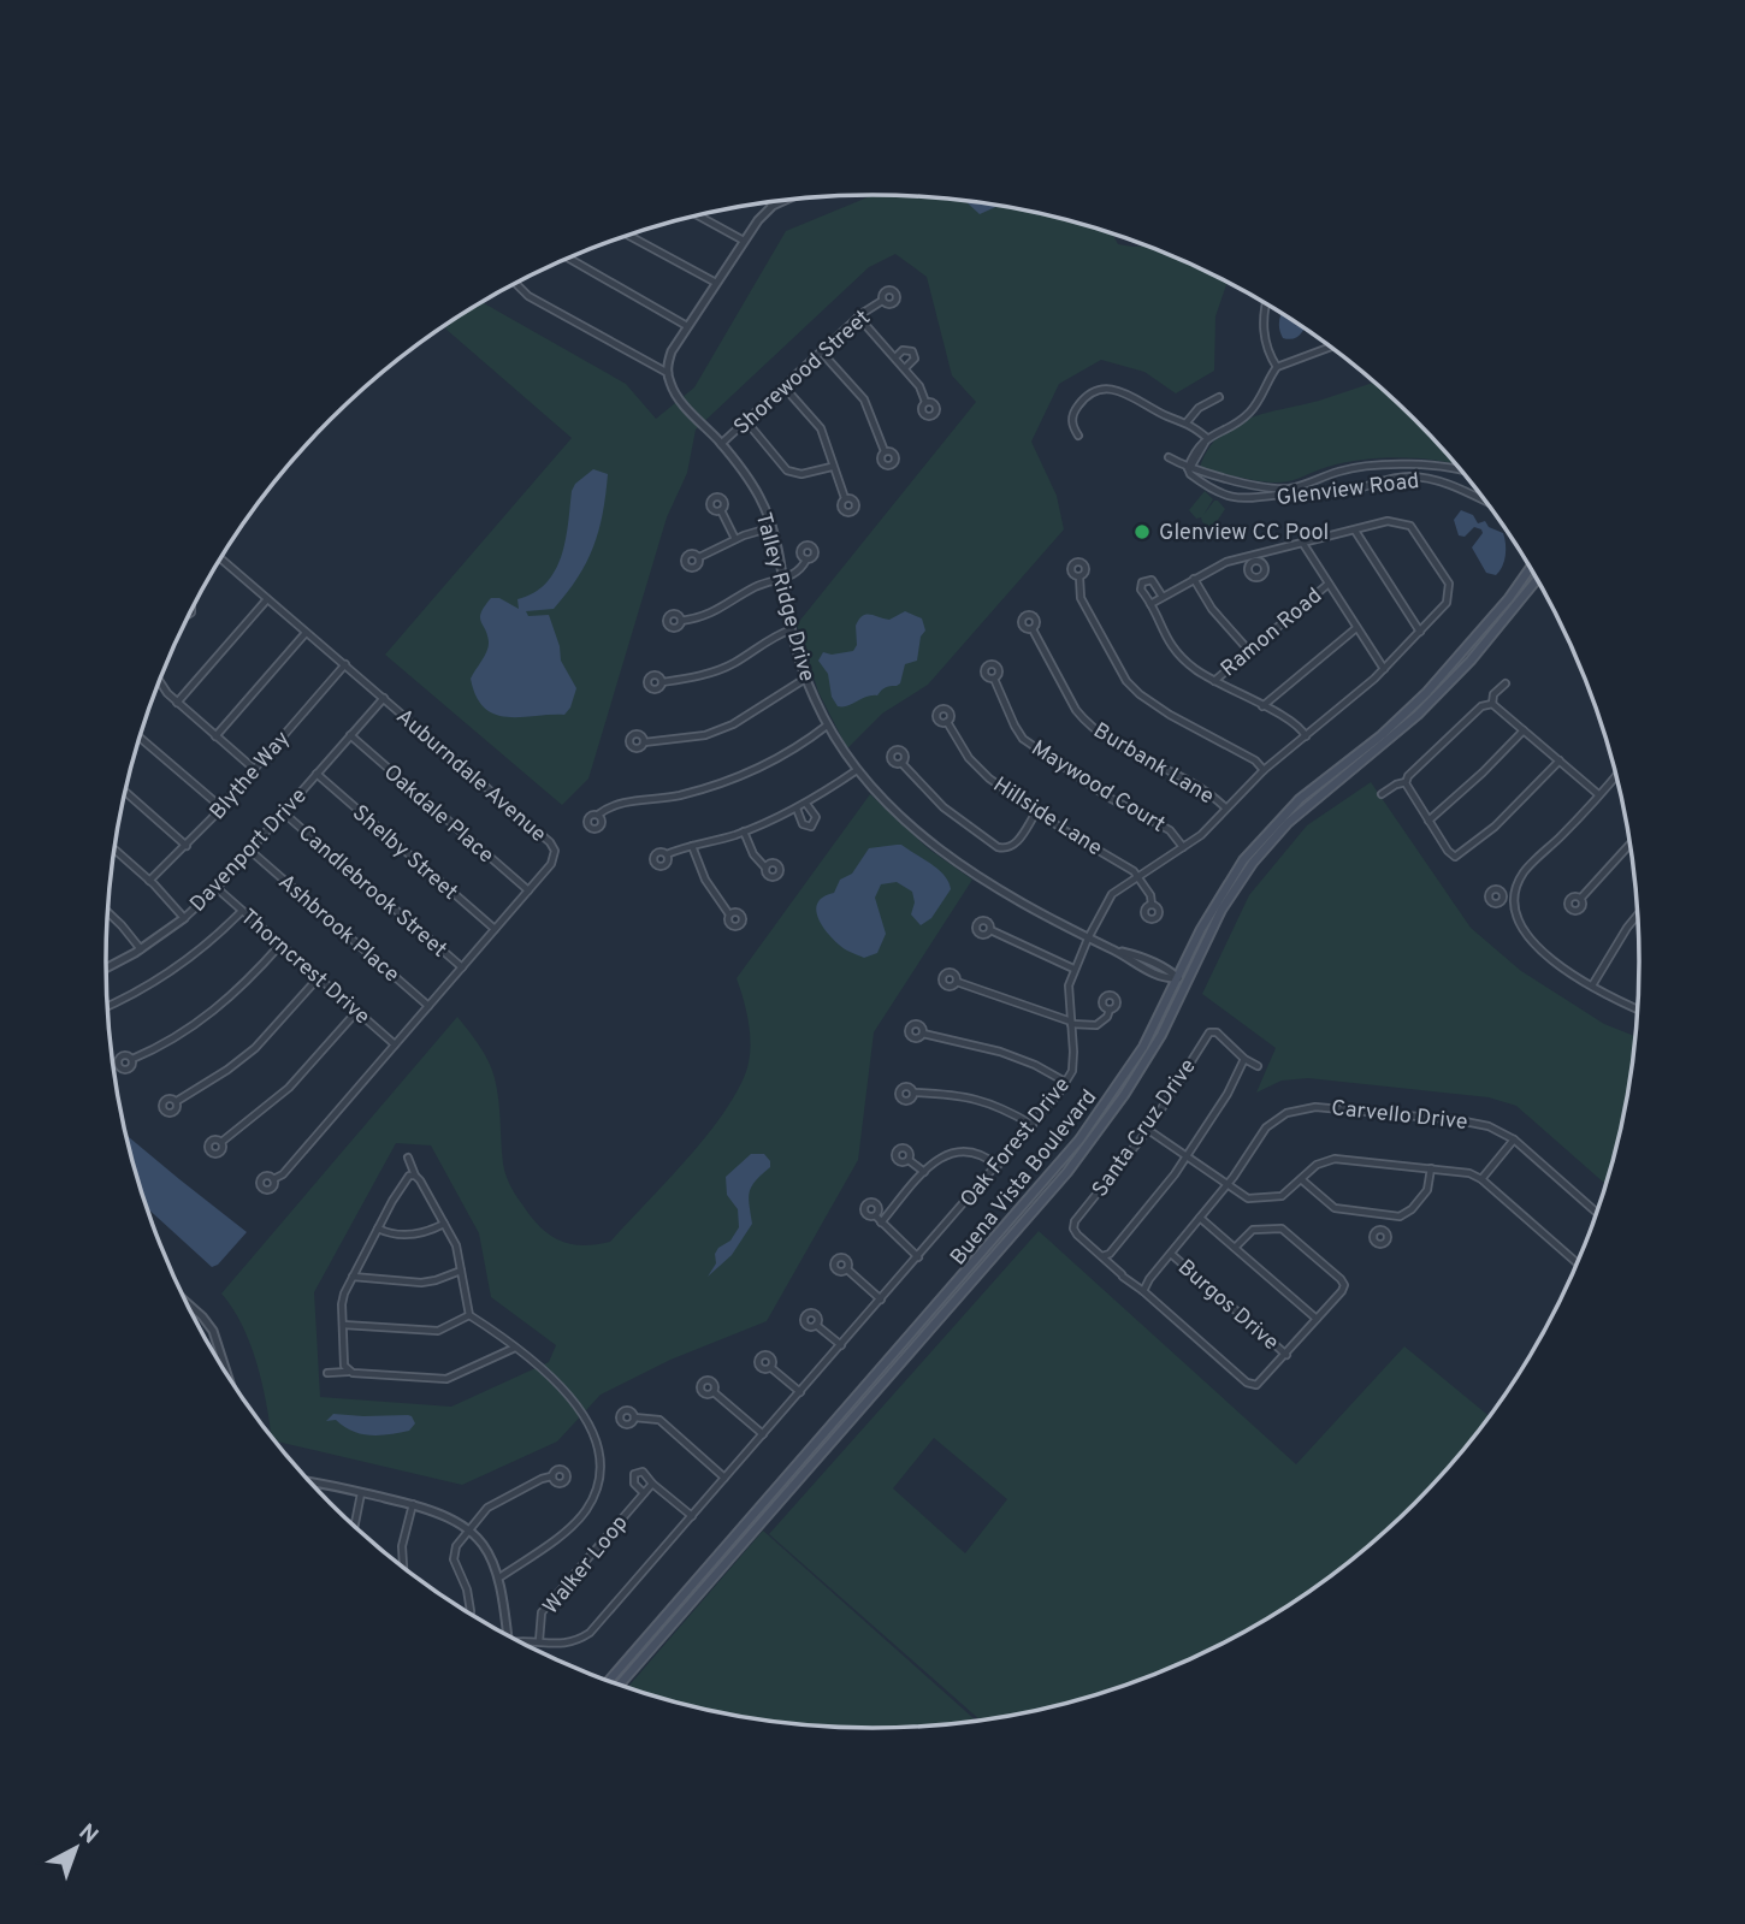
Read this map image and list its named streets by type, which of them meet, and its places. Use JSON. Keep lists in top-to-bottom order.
{
  "streets": {
    "main road": ["Buena Vista Boulevard"],
    "street": [
      "Shorewood Street",
      "Glenview Road",
      "Talley Ridge Drive",
      "Ramon Road",
      "Burbank Lane",
      "Blythe Way",
      "Auburndale Avenue",
      "Maywood Court",
      "Oakdale Place",
      "Hillside Lane",
      "Davenport Drive",
      "Shelby Street",
      "Candlebrook Street",
      "Ashbrook Place",
      "Thorncrest Drive",
      "Carvello Drive",
      "Santa Cruz Drive",
      "Oak Forest Drive",
      "Burgos Drive",
      "Walker Loop"
    ]
  },
  "crossings": [
    ["Shorewood Street", "Talley Ridge Drive"],
    ["Talley Ridge Drive", "Oak Forest Drive"],
    ["Talley Ridge Drive", "Buena Vista Boulevard"],
    ["Burbank Lane", "Oak Forest Drive"],
    ["Blythe Way", "Auburndale Avenue"],
    ["Auburndale Avenue", "Oakdale Place"],
    ["Auburndale Avenue", "Davenport Drive"],
    ["Auburndale Avenue", "Shelby Street"],
    ["Auburndale Avenue", "Candlebrook Street"],
    ["Auburndale Avenue", "Ashbrook Place"],
    ["Auburndale Avenue", "Thorncrest Drive"],
    ["Maywood Court", "Oak Forest Drive"],
    ["Oakdale Place", "Davenport Drive"],
    ["Hillside Lane", "Oak Forest Drive"],
    ["Davenport Drive", "Shelby Street"],
    ["Davenport Drive", "Candlebrook Street"],
    ["Davenport Drive", "Ashbrook Place"],
    ["Davenport Drive", "Thorncrest Drive"],
    ["Carvello Drive", "Burgos Drive"],
    ["Oak Forest Drive", "Walker Loop"]
  ],
  "places": ["Glenview CC Pool"],
  "north": "top right"
}
